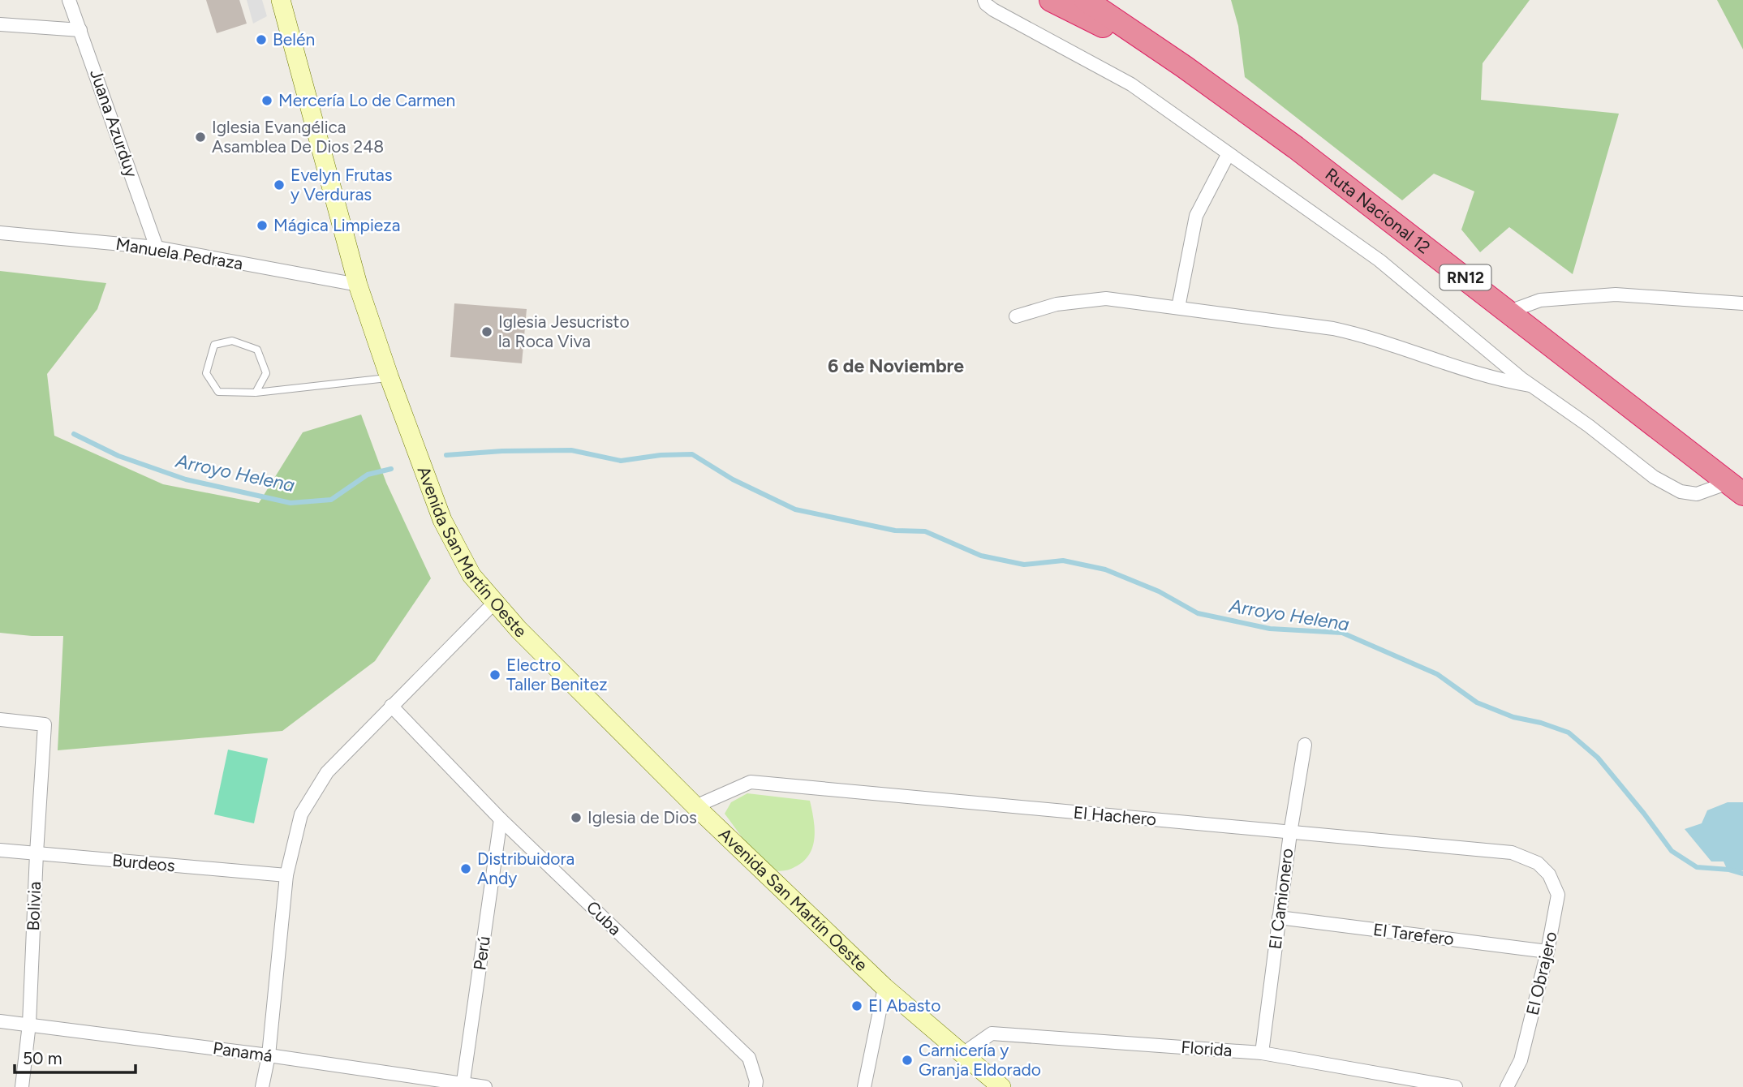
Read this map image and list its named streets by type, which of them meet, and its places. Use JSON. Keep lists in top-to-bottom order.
{
  "streets": {
    "highway": ["Ruta Nacional 12", "RN12"],
    "main road": ["Avenida San Martín Oeste"],
    "street": [
      "Juana Azurduy",
      "Manuela Pedraza",
      "El Hachero",
      "Burdeos",
      "El Camionero",
      "Bolivia",
      "Cuba",
      "El Tarefero",
      "Perú",
      "El Obrajero",
      "Florida",
      "Panamá"
    ]
  },
  "crossings": [
    ["Juana Azurduy", "Manuela Pedraza"],
    ["Manuela Pedraza", "Avenida San Martín Oeste"],
    ["Avenida San Martín Oeste", "El Hachero"],
    ["Avenida San Martín Oeste", "Florida"],
    ["El Hachero", "El Camionero"],
    ["El Hachero", "El Obrajero"],
    ["Burdeos", "Bolivia"],
    ["El Camionero", "El Tarefero"],
    ["El Camionero", "Florida"],
    ["Bolivia", "Panamá"],
    ["Cuba", "Perú"],
    ["El Tarefero", "El Obrajero"],
    ["Perú", "Panamá"]
  ],
  "districts": ["6 de Noviembre"],
  "water": ["Arroyo Helena"],
  "places": [
    "Belén",
    "Mercería Lo de Carmen",
    "Iglesia Evangélica Asamblea De Dios 248",
    "Evelyn Frutas y Verduras",
    "Mágica Limpieza",
    "Iglesia Jesucristo la Roca Viva",
    "Electro Taller Benitez",
    "Iglesia de Dios",
    "Distribuidora Andy",
    "El Abasto",
    "Carnicería y Granja Eldorado"
  ],
  "scale_bar": "50 m"
}
